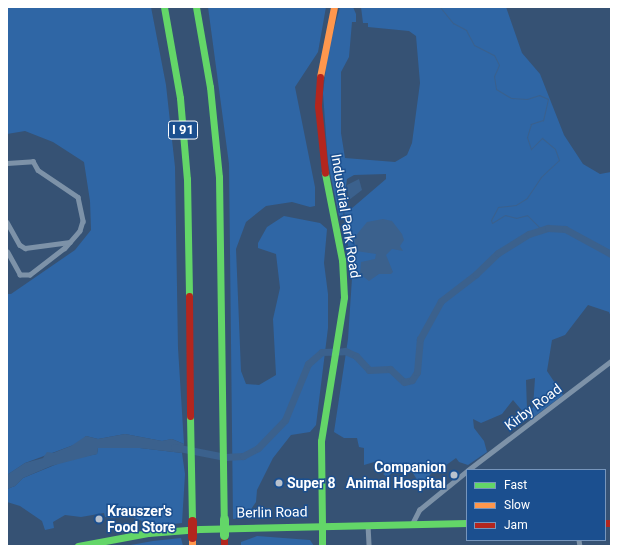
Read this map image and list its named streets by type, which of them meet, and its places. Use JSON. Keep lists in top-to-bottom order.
{
  "streets": {
    "main road": ["I 91", "Industrial Park Road", "Berlin Road"],
    "street": ["Kirby Road"]
  },
  "crossings": [
    ["Industrial Park Road", "Berlin Road"],
    ["Kirby Road", "Berlin Road"]
  ],
  "places": ["Companion Animal Hospital", "Super 8", "Krauszer's Food Store"],
  "legend": ["Fast", "Slow", "Jam"]
}
